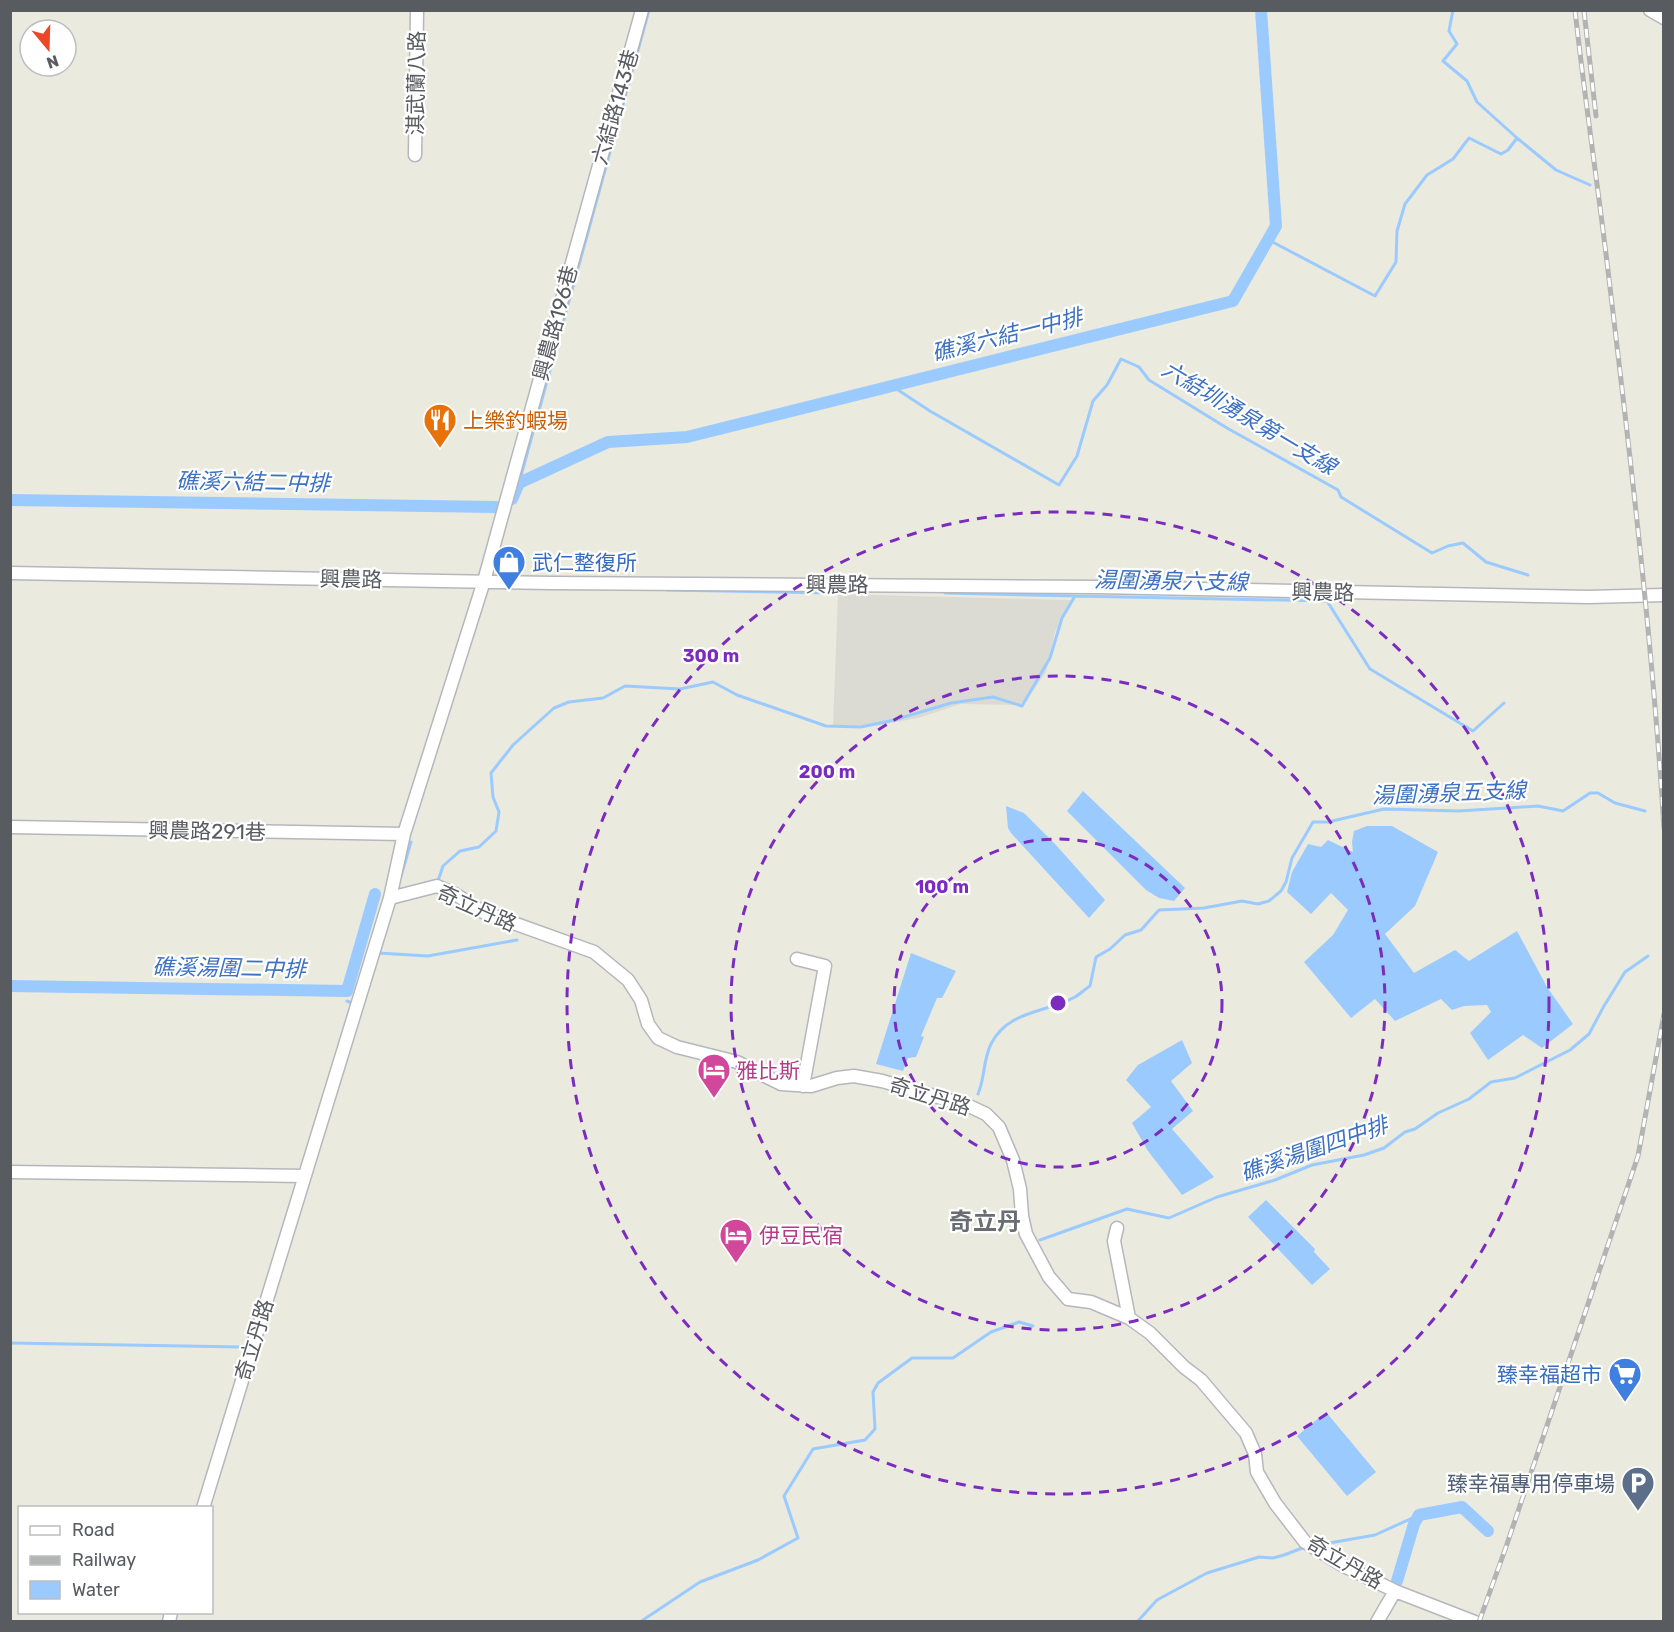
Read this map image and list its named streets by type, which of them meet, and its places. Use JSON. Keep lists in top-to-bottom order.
{
  "streets": {
    "street": [
      "淇武蘭八路",
      "六結路143巷",
      "興農路196巷",
      "興農路",
      "興農路291巷",
      "奇立丹路"
    ]
  },
  "crossings": [
    ["六結路143巷", "興農路196巷"],
    ["興農路196巷", "興農路"],
    ["興農路196巷", "奇立丹路"],
    ["興農路", "奇立丹路"],
    ["興農路291巷", "奇立丹路"]
  ],
  "districts": ["奇立丹"],
  "water": [
    "礁溪六結一中排",
    "六結圳湧泉第一支線",
    "礁溪六結二中排",
    "湯圍湧泉六支線",
    "湯圍湧泉五支線",
    "礁溪湯圍二中排",
    "礁溪湯圍四中排"
  ],
  "places": {
    "restaurant": ["上樂釣蝦場"],
    "shop": ["武仁整復所"],
    "hotel": ["雅比斯", "伊豆民宿"],
    "supermarket": ["臻幸福超市"],
    "parking": ["臻幸福專用停車場"]
  },
  "legend": ["Road", "Railway", "Water"],
  "north": "bottom",
  "rings": ["300 m", "200 m", "100 m"]
}
